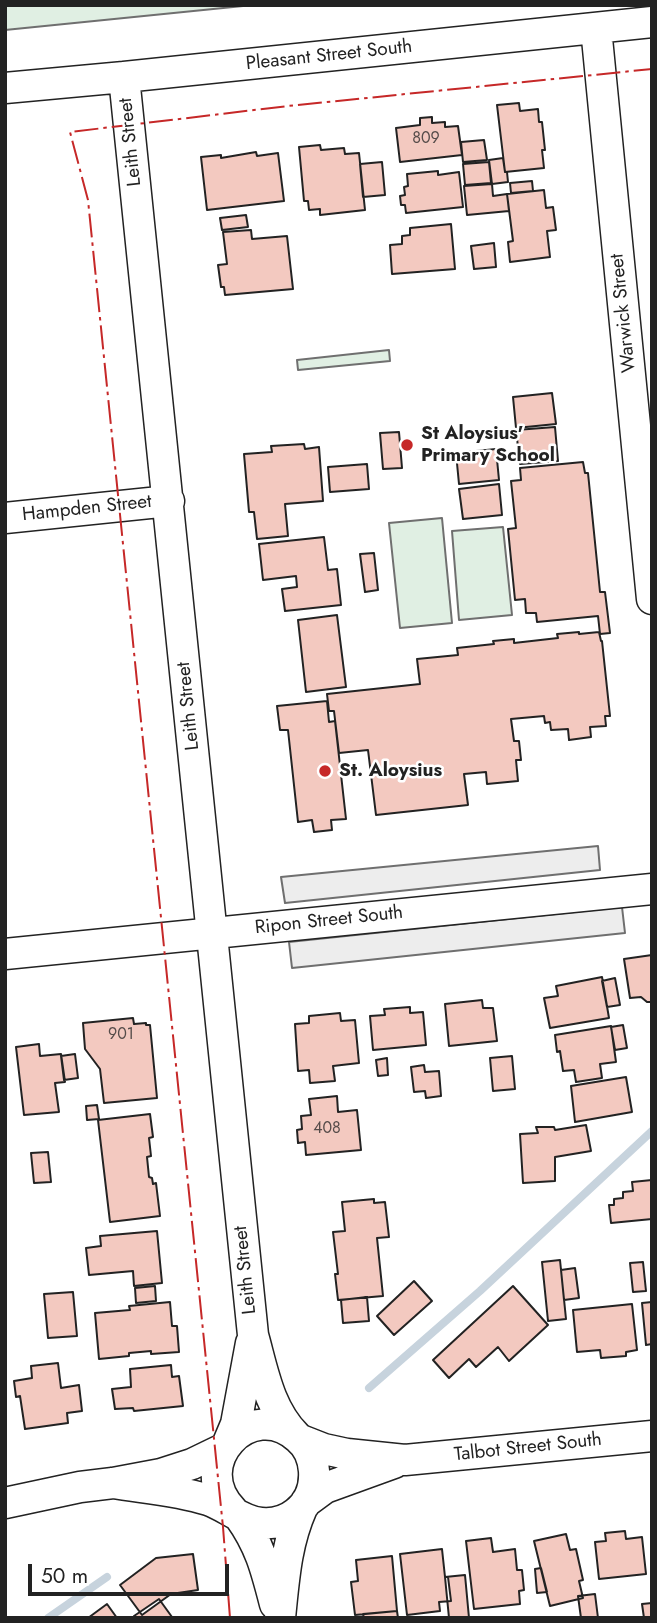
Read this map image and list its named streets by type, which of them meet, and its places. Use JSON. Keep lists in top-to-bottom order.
{
  "streets": {
    "street": [
      "Pleasant Street South",
      "Leith Street",
      "Warwick Street",
      "Hampden Street",
      "Ripon Street South",
      "Talbot Street South"
    ]
  },
  "crossings": [
    ["Pleasant Street South", "Leith Street"],
    ["Pleasant Street South", "Warwick Street"],
    ["Leith Street", "Hampden Street"],
    ["Leith Street", "Ripon Street South"],
    ["Leith Street", "Talbot Street South"]
  ],
  "places": ["St Aloysius' Primary School", "St. Aloysius"],
  "house_numbers": ["809", "901", "408"],
  "scale_bar": "50 m"
}
